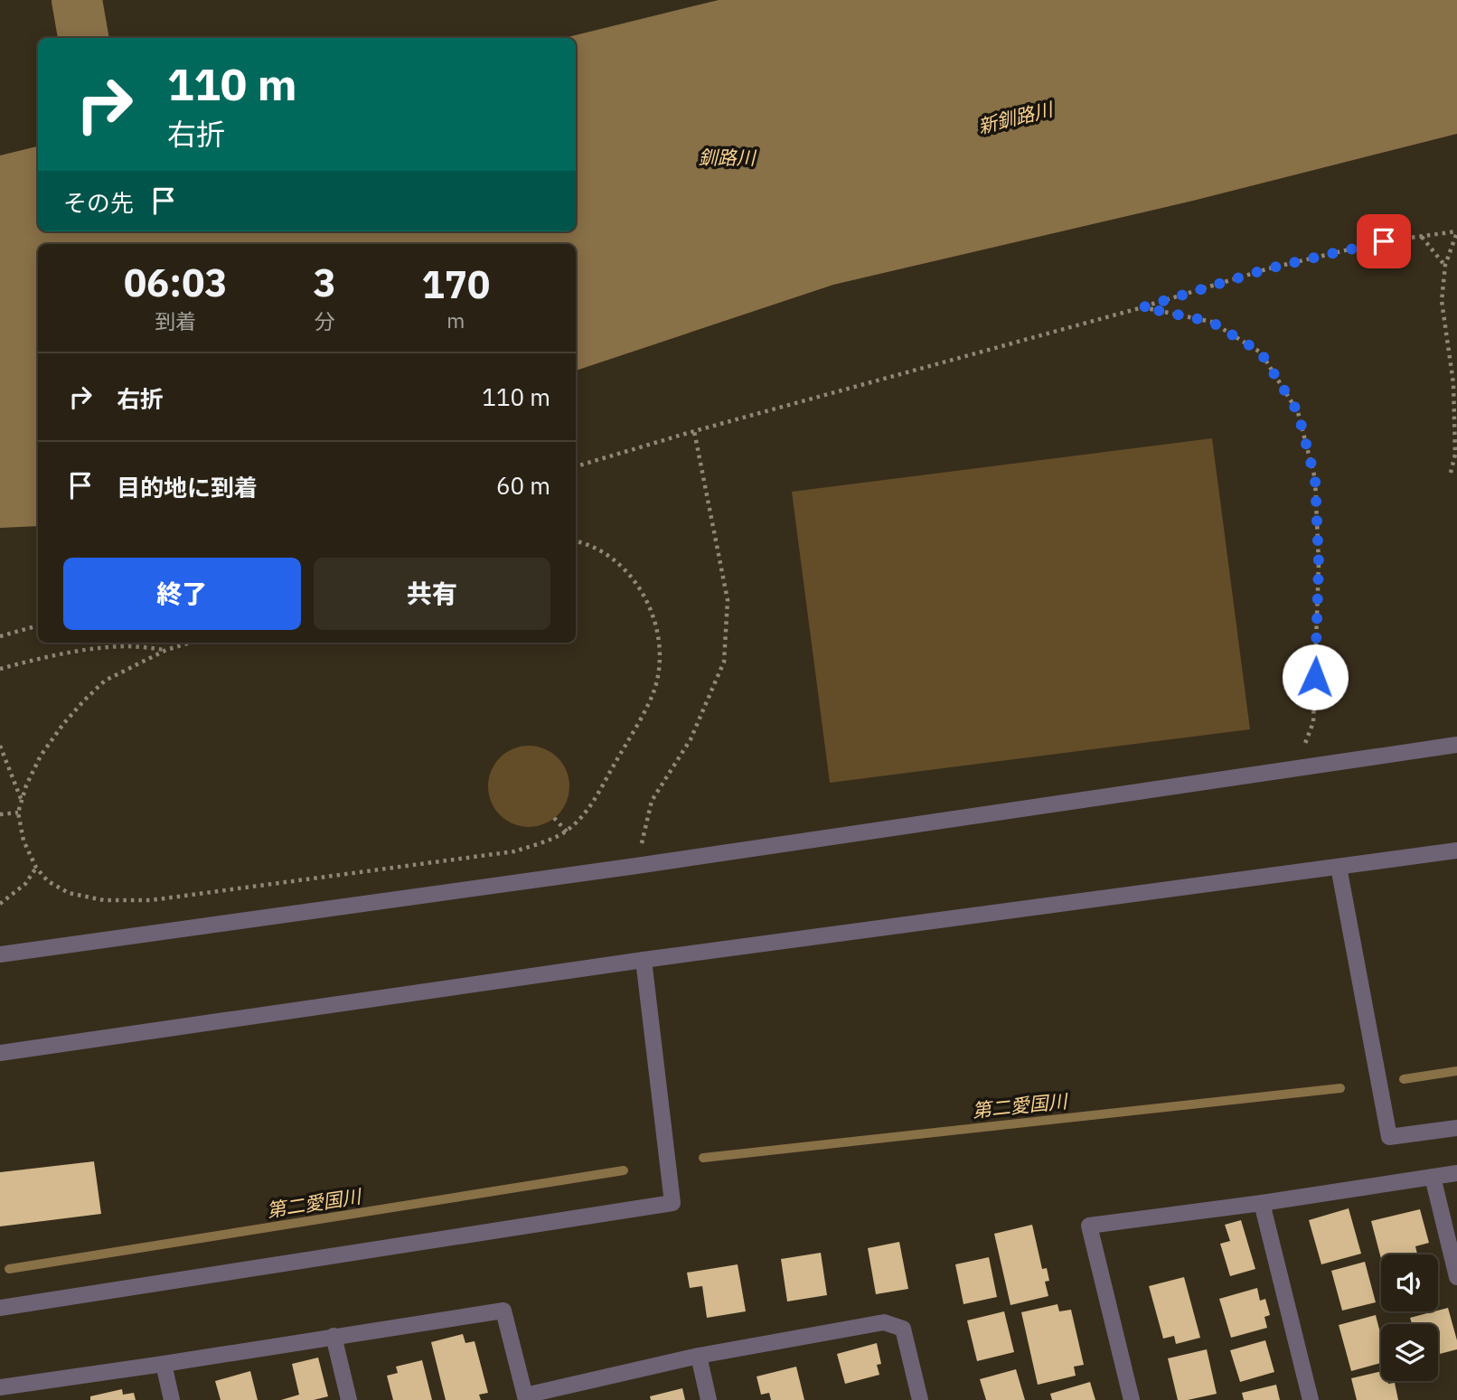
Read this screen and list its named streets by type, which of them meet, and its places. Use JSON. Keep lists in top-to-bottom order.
{
  "water": ["新釧路川", "釧路川", "第二愛国川"],
  "page": {
    "turn": ["110 m", "右折"],
    "then": "その先",
    "eta": [
      "06:03",
      "到着",
      "3",
      "分",
      "170",
      "m"
    ],
    "list": [
      {
        "name": "右折",
        "value": "110 m"
      },
      {
        "name": "目的地に到着",
        "value": "60 m"
      }
    ],
    "buttons": ["終了", "共有"]
  }
}
